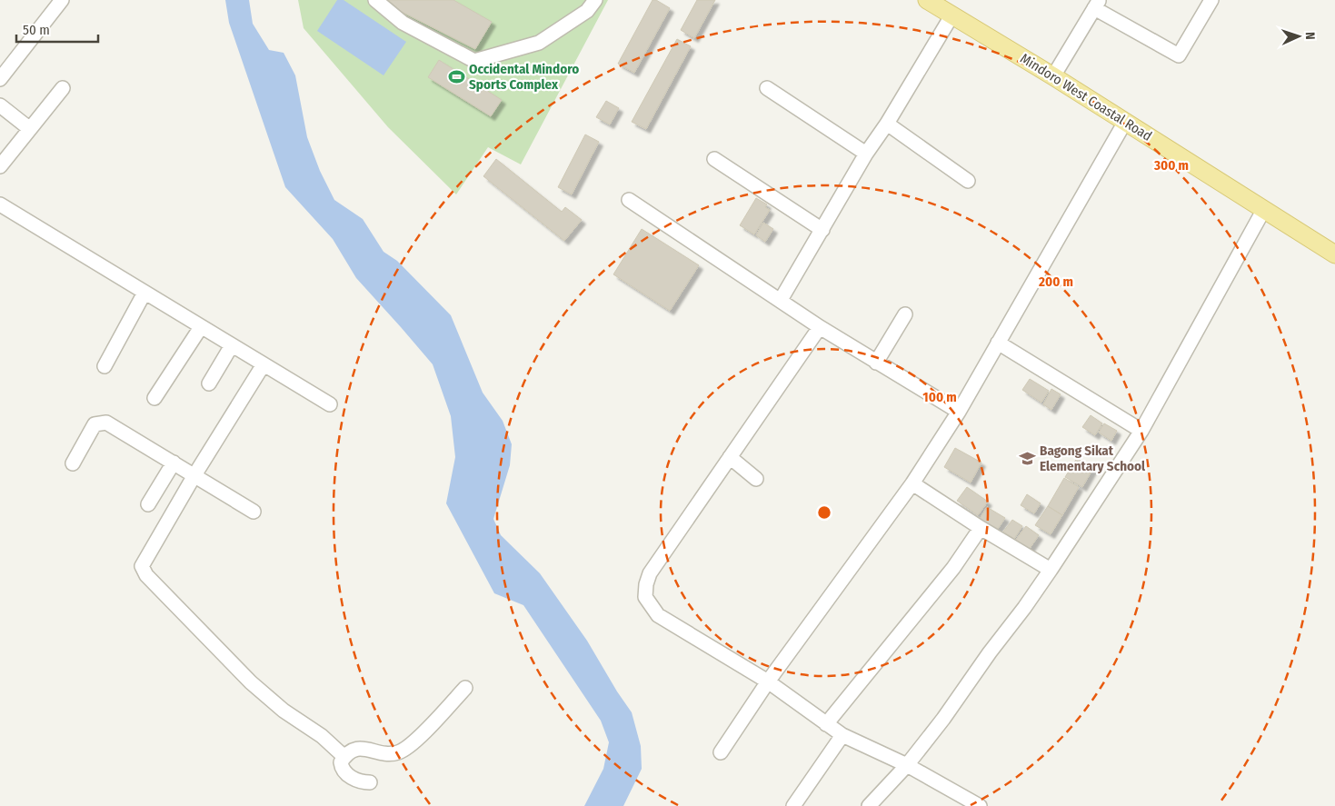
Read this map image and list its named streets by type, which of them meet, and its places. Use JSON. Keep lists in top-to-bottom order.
{
  "streets": {
    "main road": ["Mindoro West Coastal Road"]
  },
  "places": {
    "sports": ["Occidental Mindoro Sports Complex"],
    "school or university": ["Bagong Sikat Elementary School"]
  },
  "scale_bar": "50 m",
  "north": "right",
  "rings": ["300 m", "200 m", "100 m"]
}
